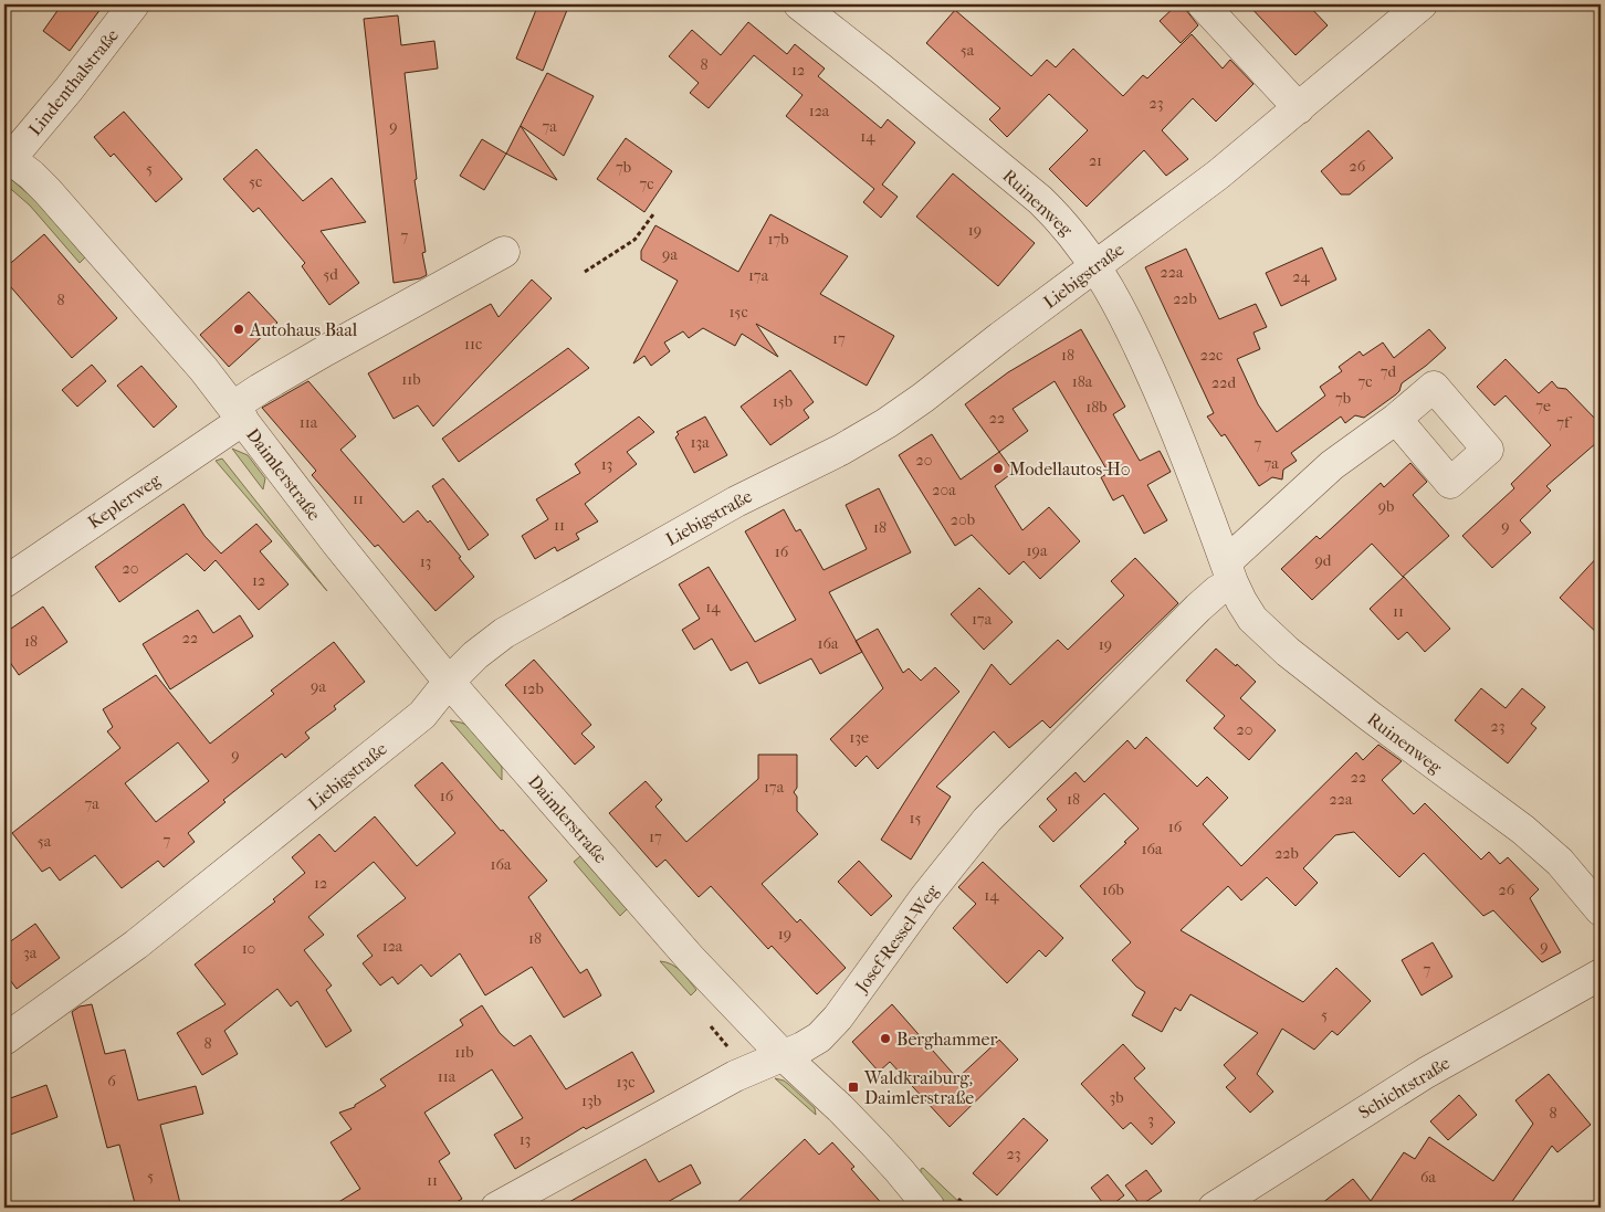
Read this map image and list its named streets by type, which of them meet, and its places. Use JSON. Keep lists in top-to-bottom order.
{
  "streets": {
    "street": [
      "Lindenthalstraße",
      "Ruinenweg",
      "Liebigstraße",
      "Daimlerstraße",
      "Keplerweg",
      "Josef-Ressel-Weg",
      "Schichtstraße"
    ]
  },
  "crossings": [
    ["Lindenthalstraße", "Daimlerstraße"],
    ["Ruinenweg", "Liebigstraße"],
    ["Ruinenweg", "Josef-Ressel-Weg"],
    ["Liebigstraße", "Daimlerstraße"],
    ["Daimlerstraße", "Keplerweg"],
    ["Daimlerstraße", "Josef-Ressel-Weg"]
  ],
  "places": {
    "other": ["Autohaus Baal", "Modellautos-H0", "Berghammer"],
    "transit": ["Waldkraiburg, Daimlerstraße"]
  },
  "house_numbers": [
    "5a",
    "8",
    "12",
    "23",
    "12a",
    "9",
    "7a",
    "14",
    "21",
    "26",
    "7b",
    "5",
    "5c",
    "7c",
    "19",
    "7",
    "17b",
    "9a",
    "22a",
    "5d",
    "17a",
    "24",
    "22b",
    "8",
    "15c",
    "17",
    "11c",
    "18",
    "22c",
    "7d",
    "11b",
    "18a",
    "7c",
    "22d",
    "7b",
    "15b",
    "7e",
    "18b",
    "22",
    "11a",
    "7f",
    "13a",
    "7",
    "20",
    "7a",
    "13",
    "20a",
    "11",
    "9b",
    "20b",
    "11",
    "9",
    "18",
    "19a",
    "16",
    "9d",
    "13",
    "20",
    "12",
    "14",
    "11",
    "17a",
    "22",
    "18",
    "16a",
    "19",
    "9a",
    "12b",
    "23",
    "20",
    "13e",
    "9",
    "22",
    "17a",
    "16",
    "18",
    "22a",
    "7a",
    "15",
    "16",
    "17",
    "7",
    "5a",
    "16a",
    "22b",
    "16a",
    "12",
    "16b",
    "26",
    "14",
    "19",
    "18",
    "12a",
    "9",
    "10",
    "3a",
    "7",
    "5",
    "8",
    "11b",
    "11a",
    "6",
    "13c",
    "3b",
    "13b",
    "8",
    "3",
    "13",
    "23",
    "5",
    "6a",
    "11"
  ]
}
